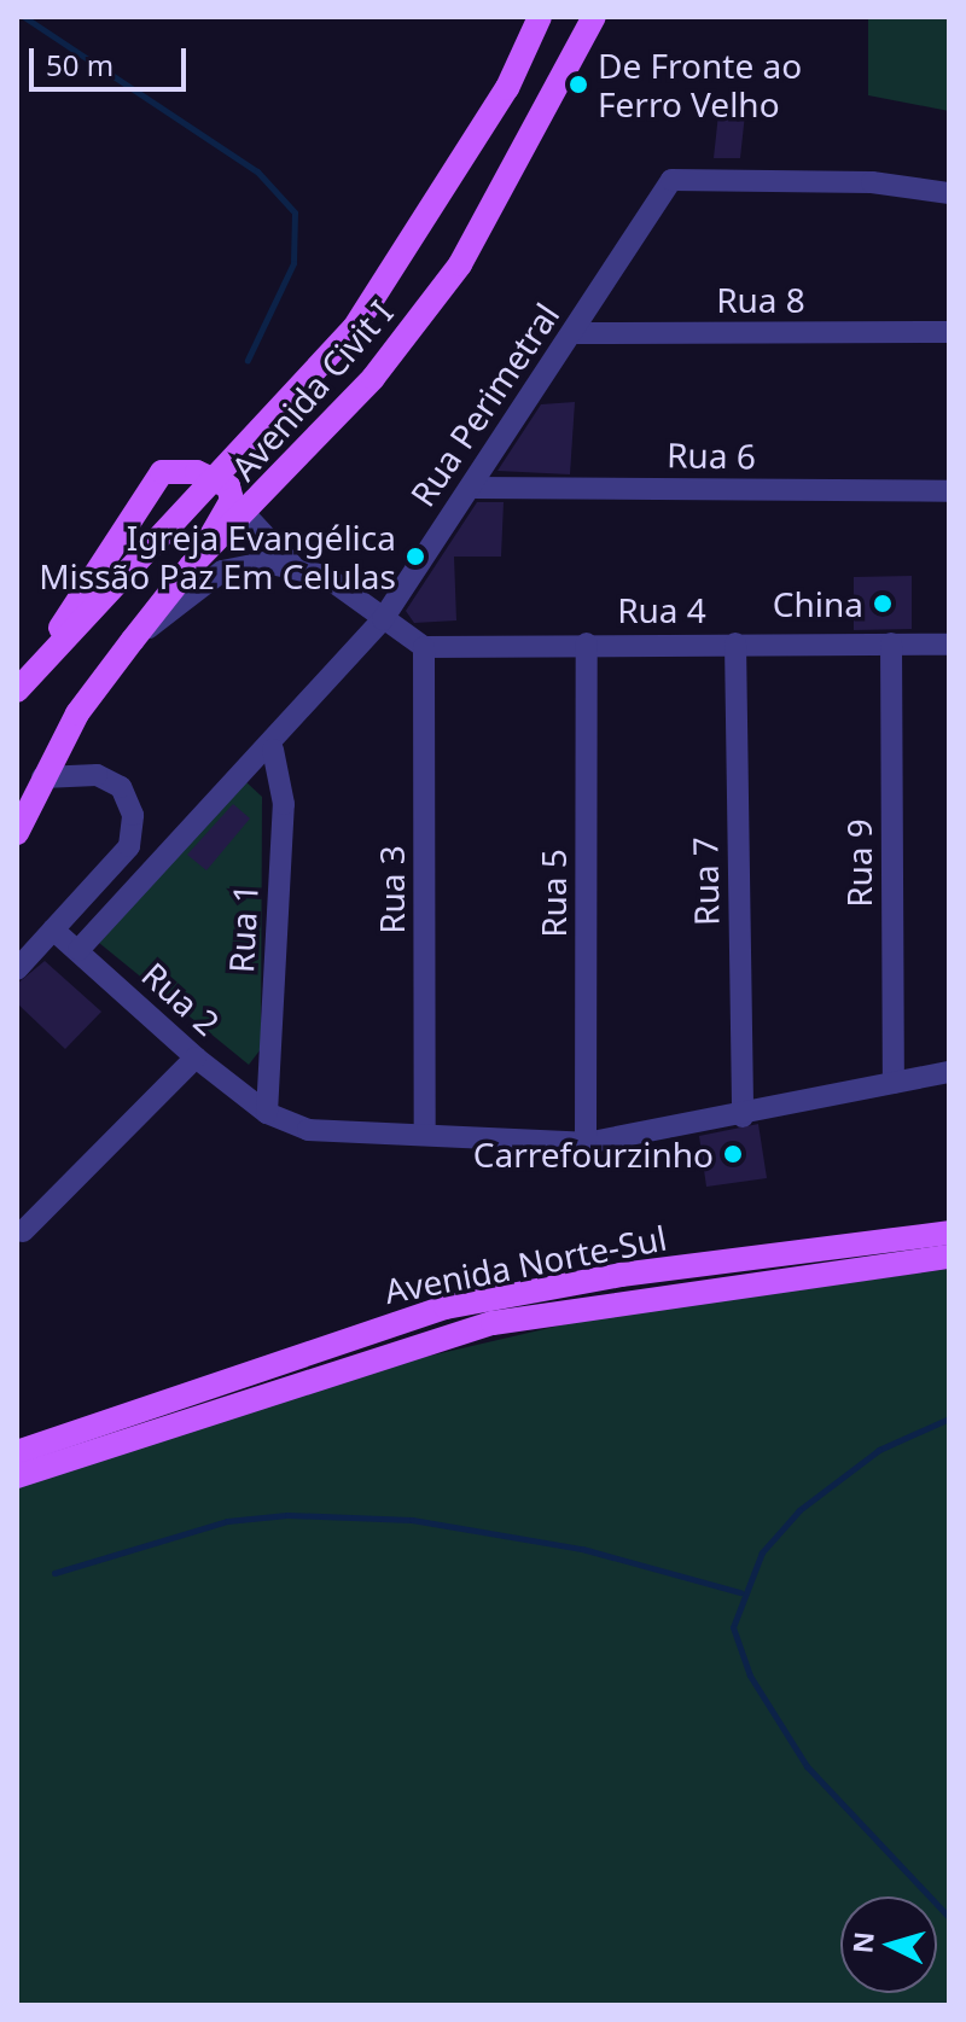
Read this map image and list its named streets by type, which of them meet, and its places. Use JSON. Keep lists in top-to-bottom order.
{
  "streets": {
    "main road": ["Avenida Civit I", "Avenida Norte-Sul"],
    "street": [
      "Rua 8",
      "Rua Perimetral",
      "Rua 6",
      "Rua 4",
      "Rua 9",
      "Rua 7",
      "Rua 3",
      "Rua 5",
      "Rua 1",
      "Rua 2"
    ]
  },
  "crossings": [
    ["Rua 8", "Rua Perimetral"],
    ["Rua Perimetral", "Rua 6"],
    ["Rua Perimetral", "Rua 1"],
    ["Rua Perimetral", "Rua 2"],
    ["Rua 4", "Rua 9"],
    ["Rua 4", "Rua 7"],
    ["Rua 4", "Rua 3"],
    ["Rua 4", "Rua 5"],
    ["Rua 1", "Rua 2"]
  ],
  "places": [
    "De Fronte ao Ferro Velho",
    "Igreja Evangélica Missão Paz Em Celulas",
    "China",
    "Carrefourzinho"
  ],
  "scale_bar": "50 m",
  "north": "left"
}
